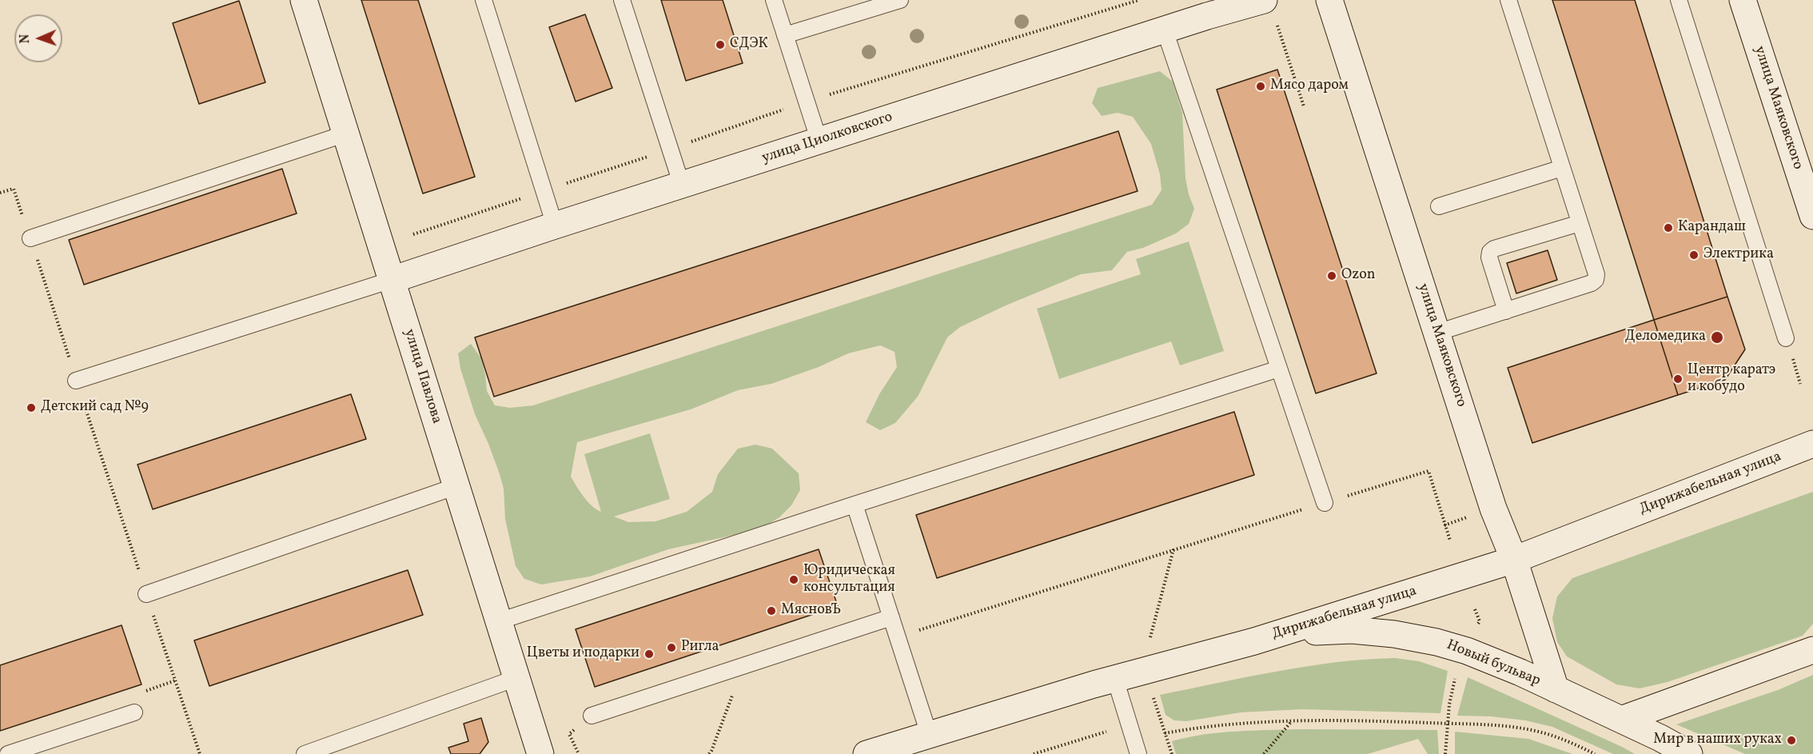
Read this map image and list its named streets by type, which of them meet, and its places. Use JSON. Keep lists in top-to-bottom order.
{
  "streets": {
    "main road": [
      "улица Маяковского",
      "улица Циолковского",
      "улица Павлова",
      "Дирижабельная улица",
      "Новый бульвар"
    ]
  },
  "crossings": [
    ["улица Маяковского", "Дирижабельная улица"],
    ["улица Маяковского", "Новый бульвар"],
    ["улица Циолковского", "улица Павлова"],
    ["Дирижабельная улица", "Новый бульвар"]
  ],
  "places": [
    "СДЭК",
    "Мясо даром",
    "Карандаш",
    "Электрика",
    "Ozon",
    "Деломедика",
    "Центр каратэ и кобудо",
    "Детский сад №9",
    "Юридическая консультация",
    "МясновЪ",
    "Ригла",
    "Цветы и подарки",
    "Мир в наших руках"
  ],
  "north": "left"
}
